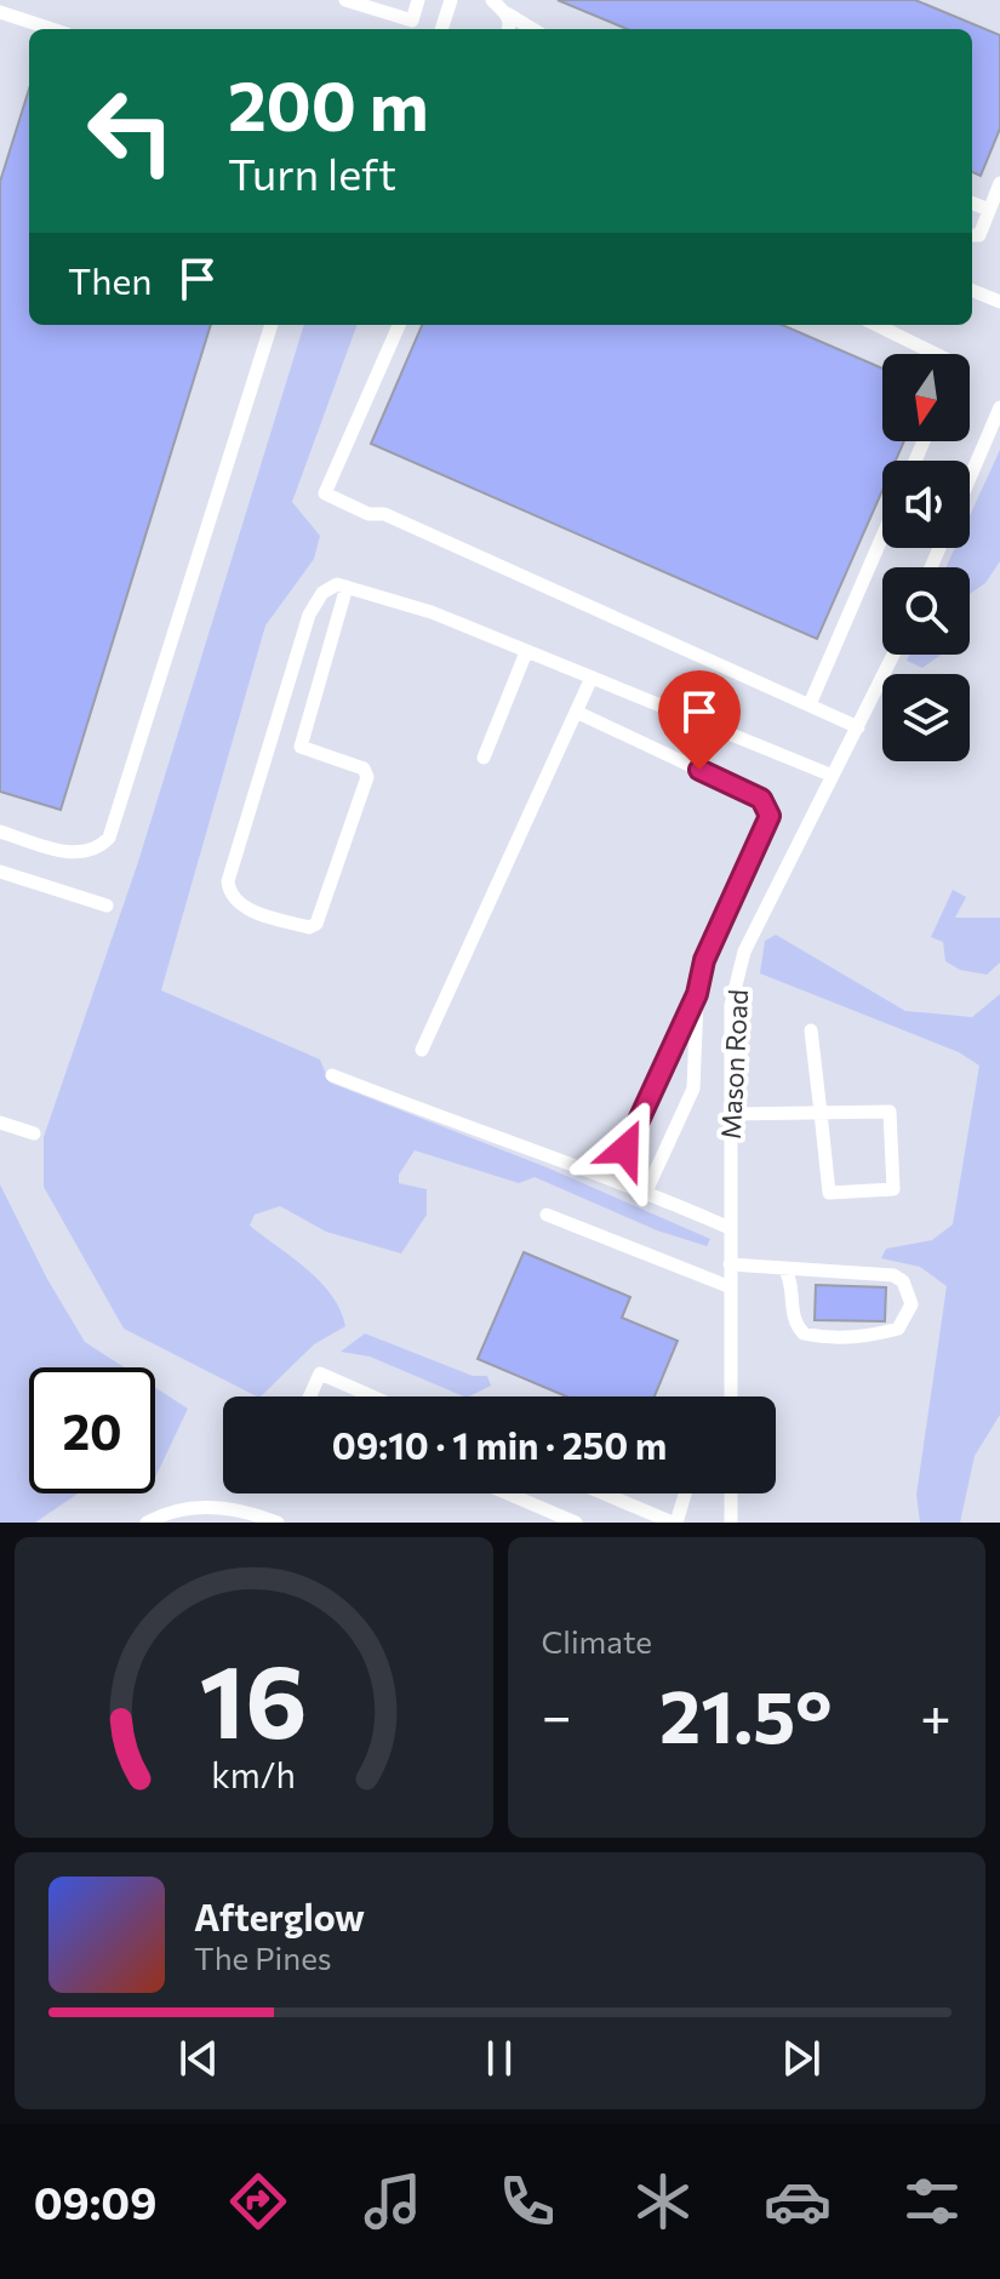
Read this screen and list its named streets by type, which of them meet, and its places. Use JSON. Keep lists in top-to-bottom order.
{
  "streets": {
    "street": ["Mason Road"]
  },
  "north": "bottom",
  "page": {
    "turn": ["200 m", "Turn left"],
    "then": "Then",
    "limit": "20",
    "trip": "09:10 · 1 min · 250 m",
    "tile": "Climate",
    "heat": ["−", "21.5°", "+"],
    "song": ["Afterglow", "The Pines"],
    "tabs": "09:09",
    "gauge": ["16", "km/h"]
  }
}
